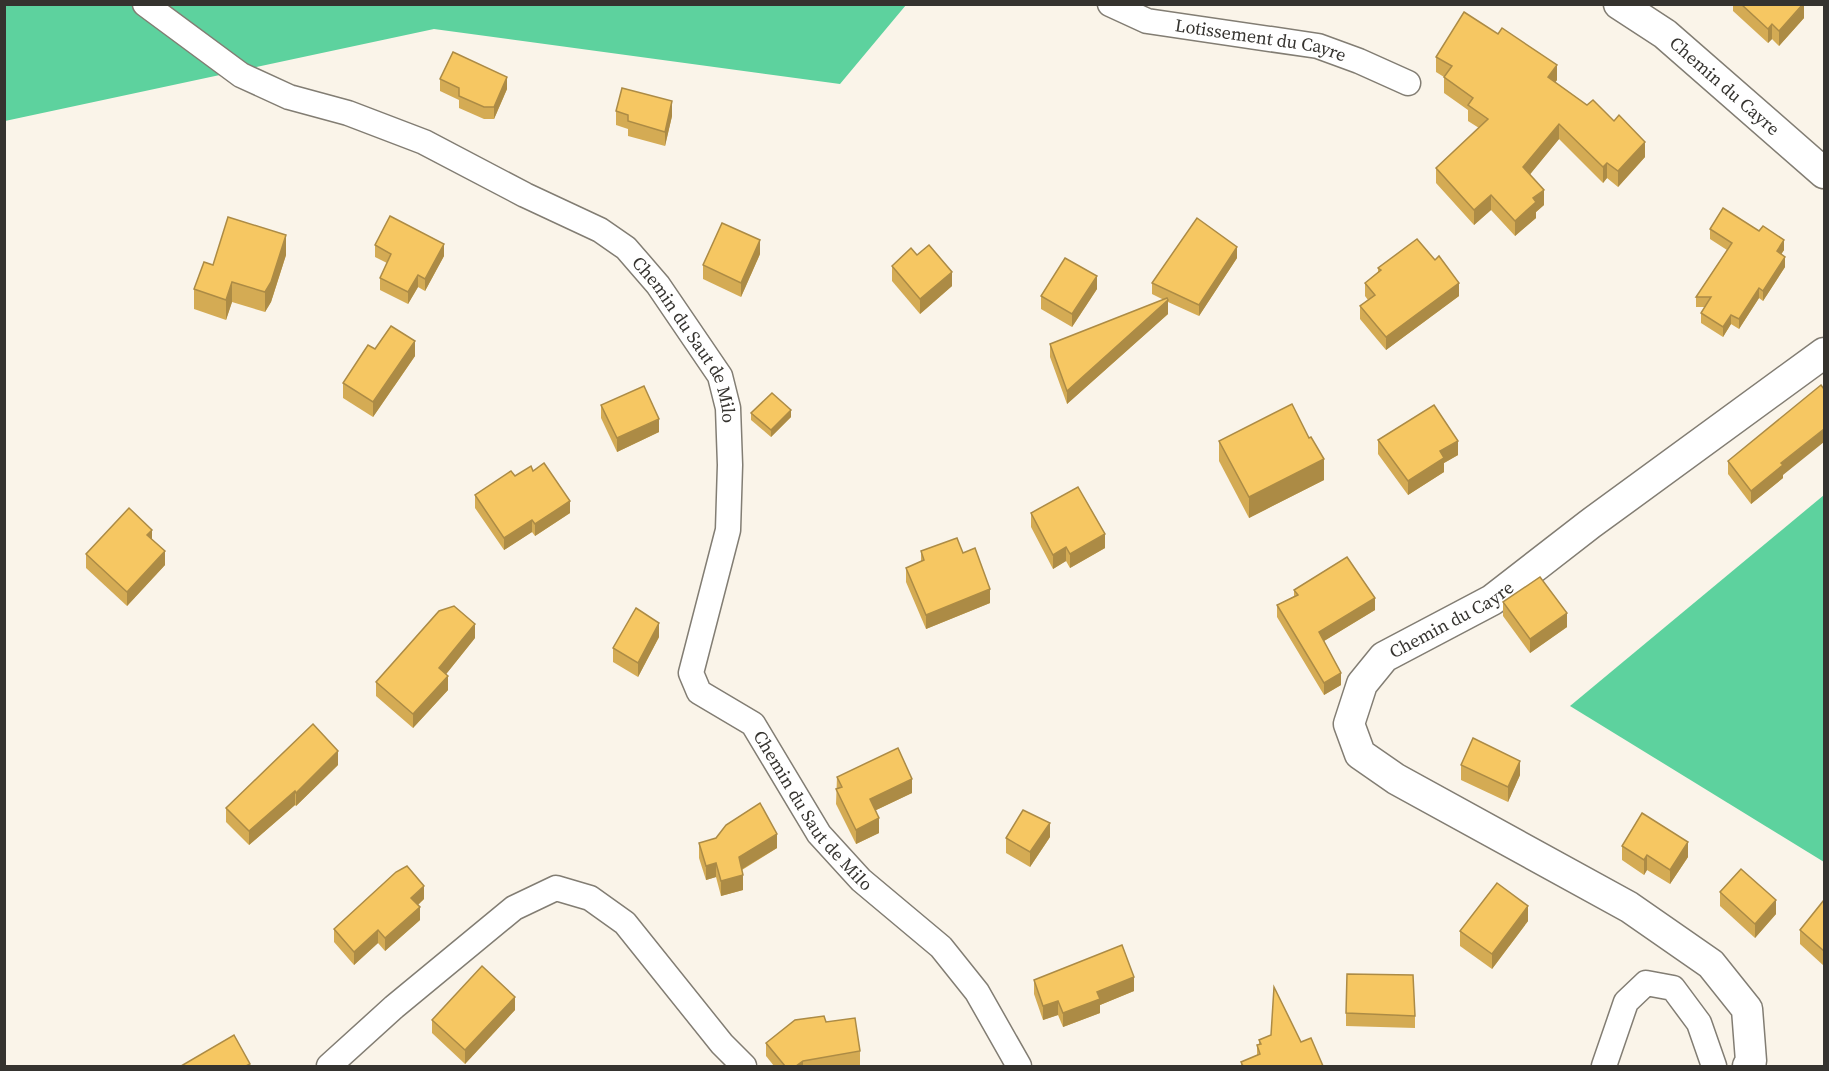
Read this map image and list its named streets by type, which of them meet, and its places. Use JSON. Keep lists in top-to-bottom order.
{
  "streets": {
    "street": ["Lotissement du Cayre", "Chemin du Cayre", "Chemin du Saut de Milo"]
  }
}
